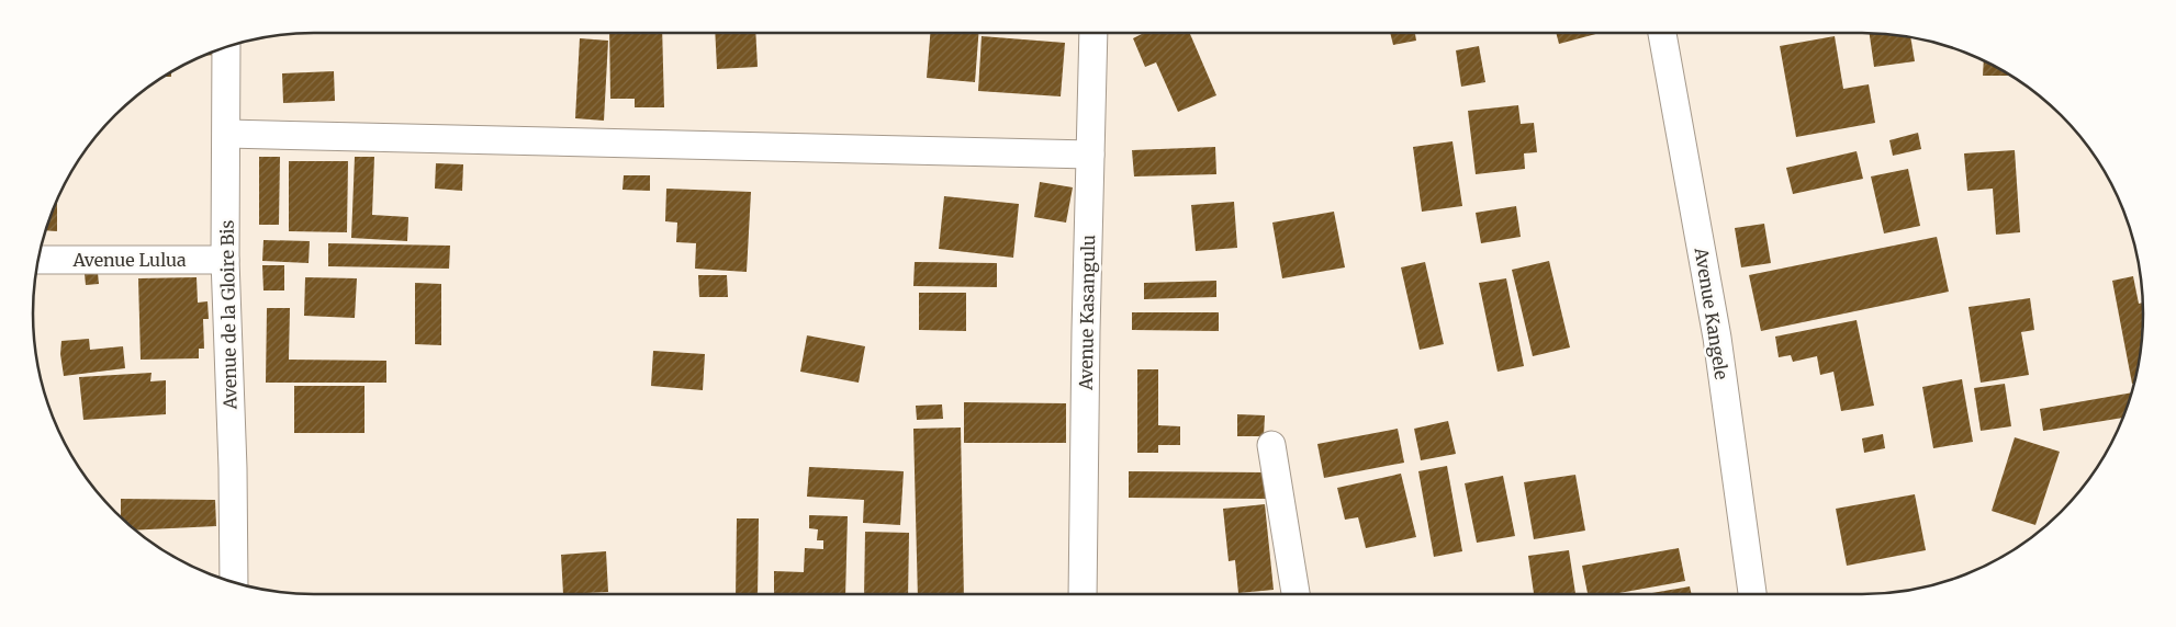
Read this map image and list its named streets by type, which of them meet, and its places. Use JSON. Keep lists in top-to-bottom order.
{
  "streets": {
    "street": [
      "Avenue Lulua",
      "Avenue Kasangulu",
      "Avenue Kangele",
      "Avenue de la Gloire Bis"
    ]
  },
  "crossings": [
    ["Avenue Lulua", "Avenue de la Gloire Bis"]
  ]
}
